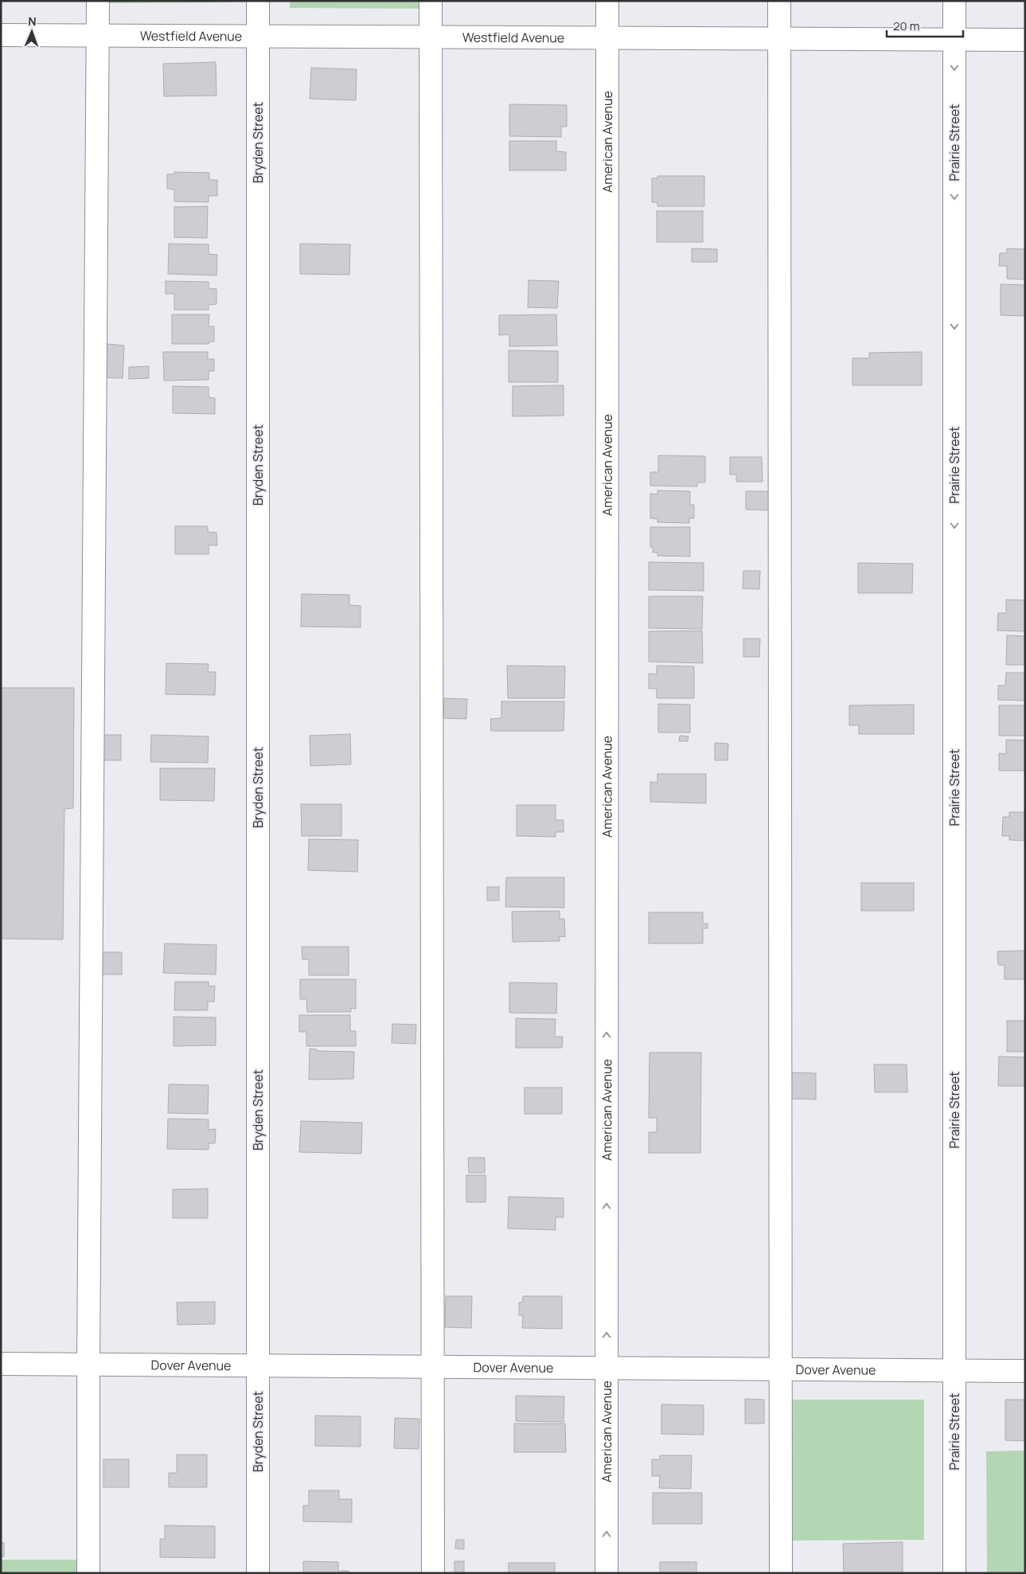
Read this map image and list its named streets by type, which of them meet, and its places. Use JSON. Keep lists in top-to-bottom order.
{
  "streets": {
    "street": [
      "Westfield Avenue",
      "Bryden Street",
      "American Avenue",
      "Prairie Street",
      "Dover Avenue"
    ]
  },
  "crossings": [
    ["Westfield Avenue", "Bryden Street"],
    ["Westfield Avenue", "American Avenue"],
    ["Westfield Avenue", "Prairie Street"],
    ["Bryden Street", "Dover Avenue"],
    ["American Avenue", "Dover Avenue"],
    ["Prairie Street", "Dover Avenue"]
  ],
  "scale_bar": "20 m",
  "north": "top"
}
